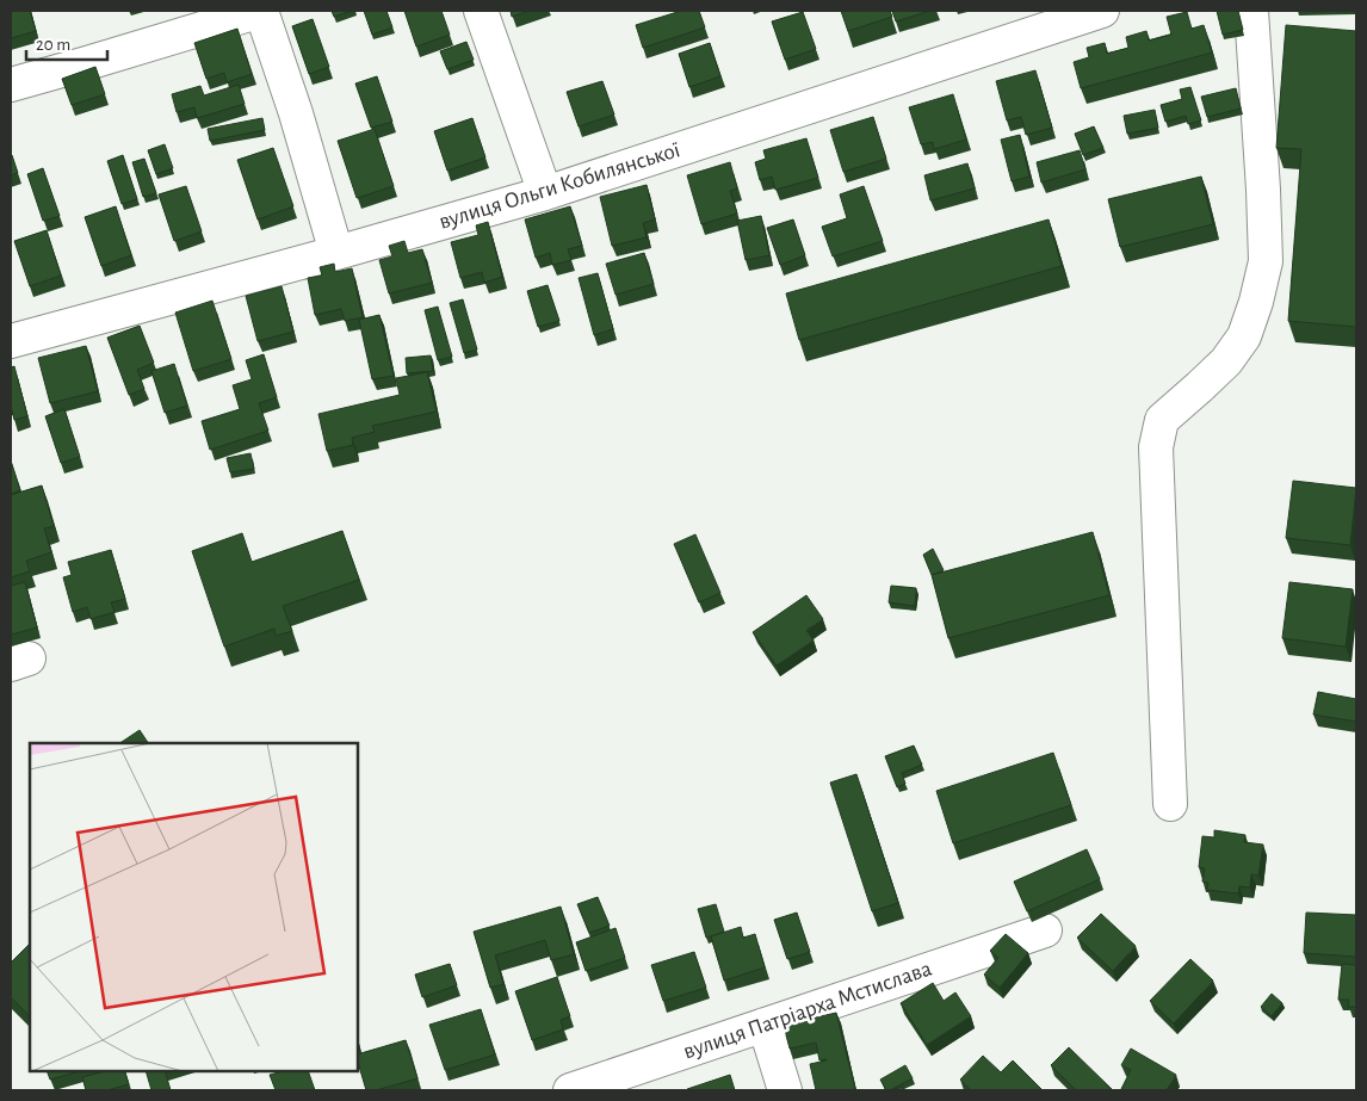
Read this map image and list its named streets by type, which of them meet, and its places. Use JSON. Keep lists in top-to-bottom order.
{
  "streets": {
    "street": ["вулиця Ольги Кобилянської", "вулиця Патріарха Мстислава"]
  },
  "scale_bar": "20 m"
}
